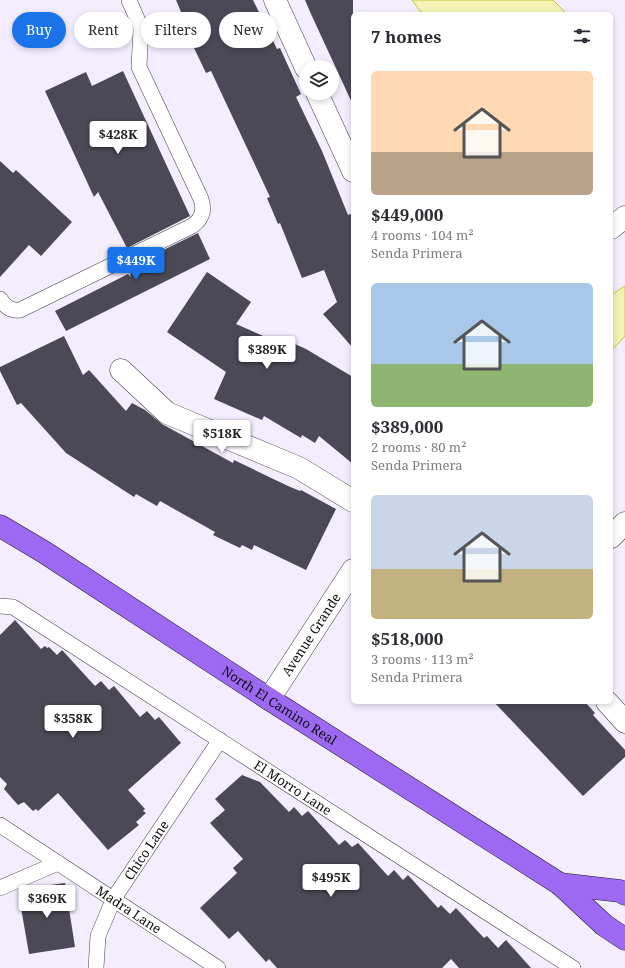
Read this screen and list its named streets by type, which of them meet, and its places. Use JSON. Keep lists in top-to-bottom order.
{
  "streets": {
    "main road": ["North El Camino Real"],
    "street": ["Avenue Grande"],
    "lane": ["El Morro Lane", "Chico Lane", "Madra Lane"]
  },
  "crossings": [
    ["Avenue Grande", "North El Camino Real"],
    ["El Morro Lane", "Chico Lane"],
    ["Chico Lane", "Madra Lane"]
  ],
  "page": {
    "chip": [
      "Buy",
      "Rent",
      "Filters",
      "New"
    ],
    "heading": "7 homes",
    "list": [
      {
        "name": "$449,000",
        "note": "4 rooms · 104 m² · Senda Primera"
      },
      {
        "name": "$389,000",
        "note": "2 rooms · 80 m² · Senda Primera"
      },
      {
        "name": "$518,000",
        "note": "3 rooms · 113 m² · Senda Primera"
      }
    ],
    "price": [
      "$428K",
      "$449K",
      "$389K",
      "$518K",
      "$358K",
      "$495K",
      "$369K"
    ]
  }
}
